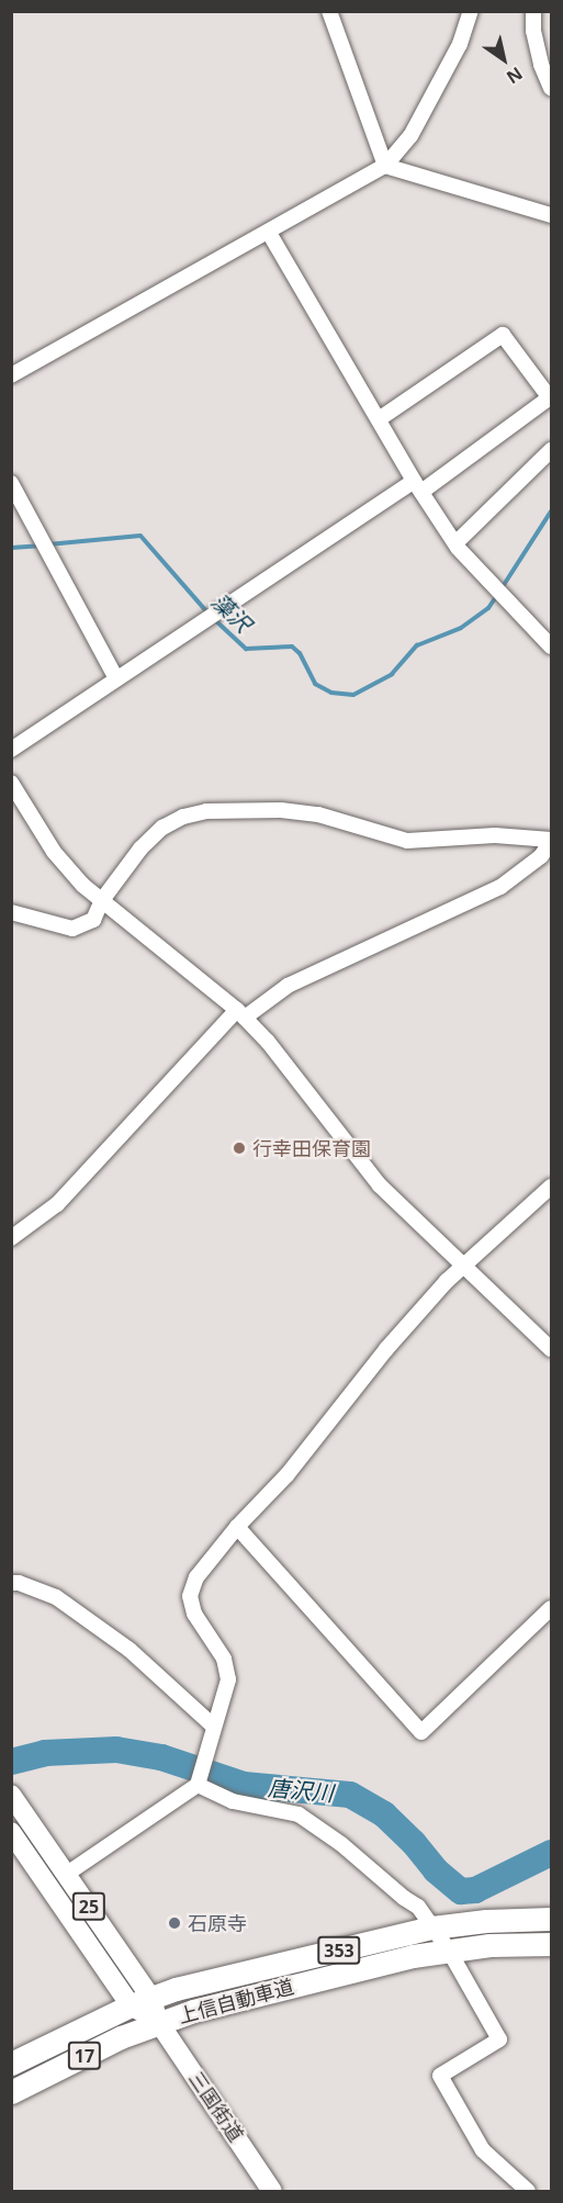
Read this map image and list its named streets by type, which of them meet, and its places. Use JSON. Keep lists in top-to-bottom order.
{
  "streets": {
    "highway": ["353", "上信自動車道", "17"],
    "main road": ["25", "三国街道"]
  },
  "crossings": [
    ["25", "上信自動車道"],
    ["25", "三国街道"],
    ["上信自動車道", "三国街道"]
  ],
  "water": ["藻沢", "唐沢川"],
  "places": ["行幸田保育園", "石原寺"],
  "north": "bottom right"
}
